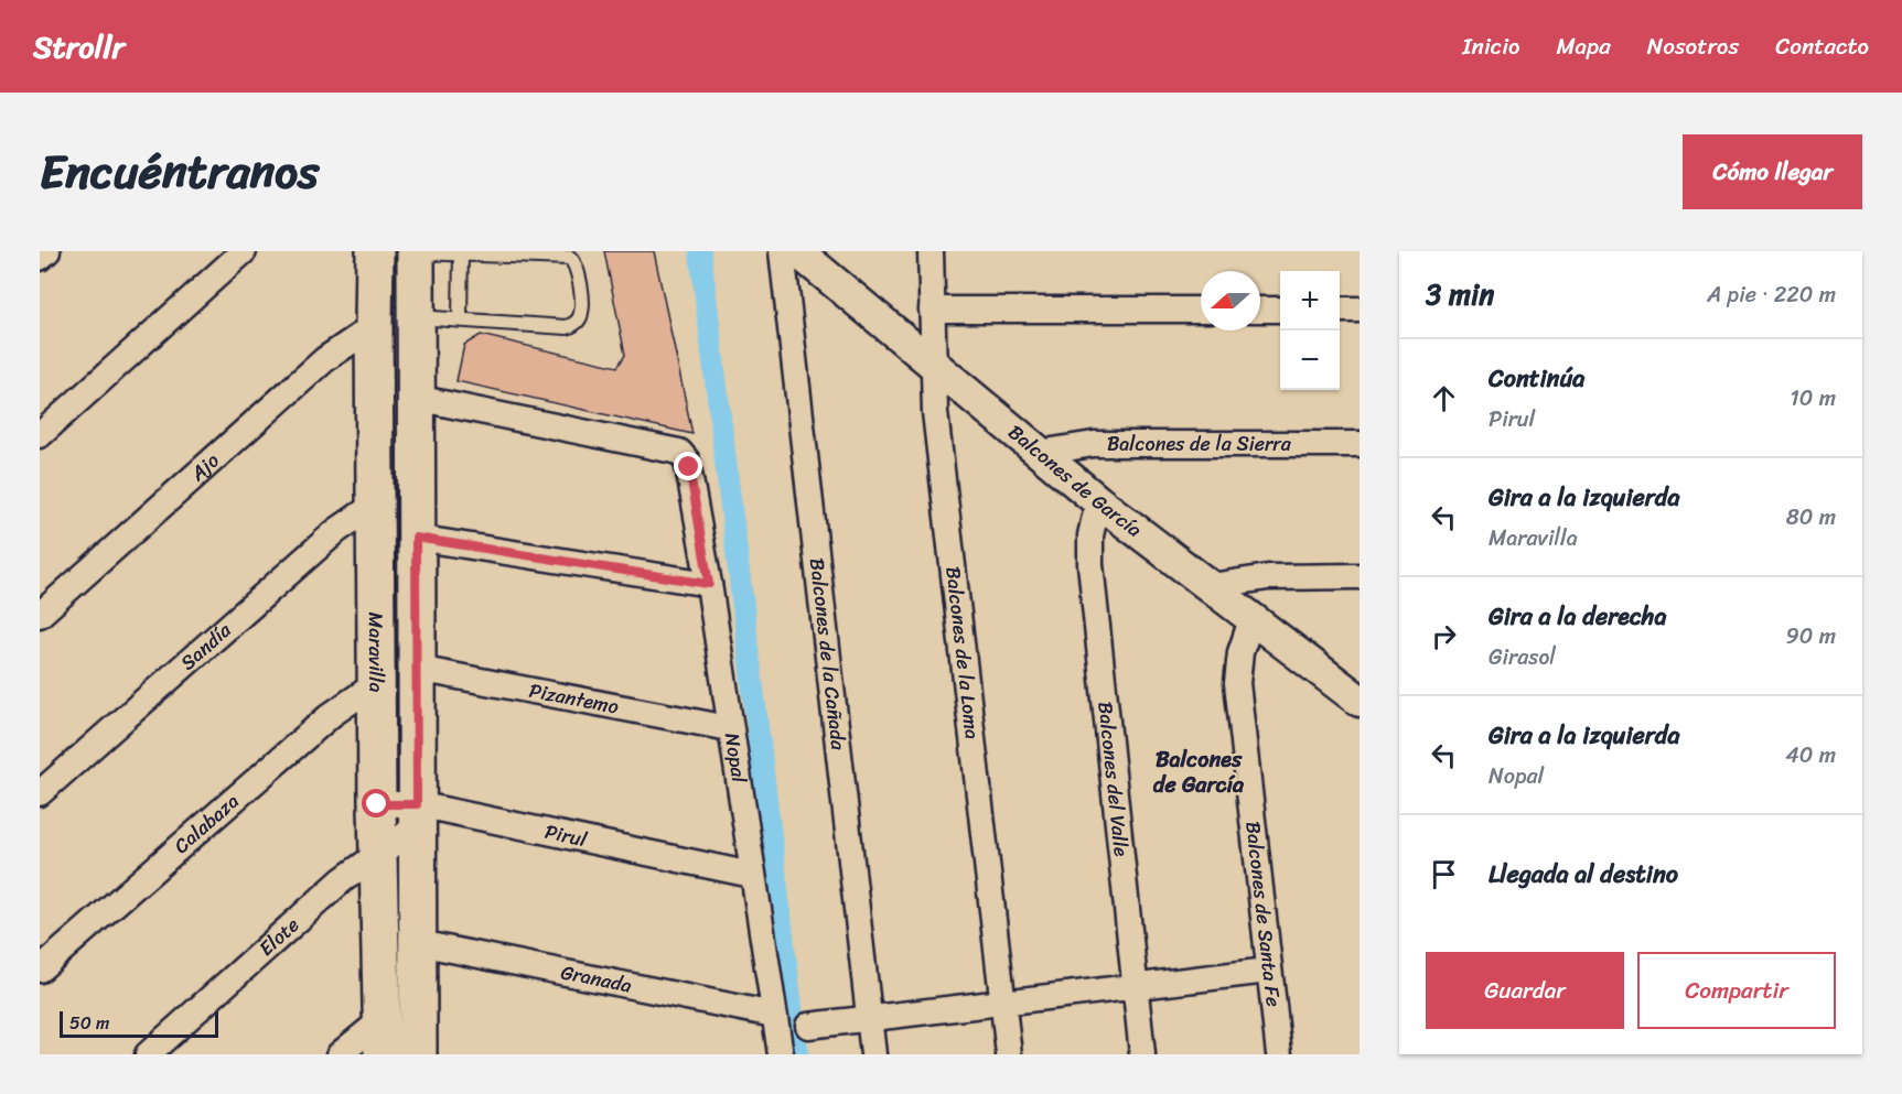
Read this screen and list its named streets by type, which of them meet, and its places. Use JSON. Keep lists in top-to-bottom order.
{
  "streets": {
    "main road": ["Maravilla"],
    "street": [
      "Balcones de la Sierra",
      "Ajo",
      "Balcones de García",
      "Sandía",
      "Balcones de la Cañada",
      "Balcones de la Loma",
      "Pizantemo",
      "Nopal",
      "Balcones del Valle",
      "Calabaza",
      "Pirul",
      "Balcones de Santa Fe",
      "Elote",
      "Granada"
    ]
  },
  "crossings": [
    ["Balcones de la Sierra", "Balcones de García"],
    ["Ajo", "Maravilla"],
    ["Balcones de García", "Balcones de la Loma"],
    ["Balcones de García", "Balcones del Valle"],
    ["Balcones de García", "Balcones de Santa Fe"],
    ["Sandía", "Maravilla"],
    ["Maravilla", "Pizantemo"],
    ["Maravilla", "Nopal"],
    ["Maravilla", "Calabaza"],
    ["Maravilla", "Pirul"],
    ["Maravilla", "Elote"],
    ["Maravilla", "Granada"],
    ["Pizantemo", "Nopal"],
    ["Nopal", "Pirul"],
    ["Nopal", "Granada"],
    ["Pirul", "Elote"]
  ],
  "districts": ["Balcones de García"],
  "scale_bar": "50 m",
  "north": "left",
  "page": {
    "header": "Strollr",
    "nav": [
      "Inicio",
      "Mapa",
      "Nosotros",
      "Contacto"
    ],
    "title": "Encuéntranos",
    "buttons": [
      "Cómo llegar",
      ["Guardar", "Compartir"]
    ],
    "heading": ["3 min", "A pie · 220 m"],
    "map_buttons": ["+", "−"],
    "list": [
      ["Continúa", "Pirul", "10 m"],
      ["Gira a la izquierda", "Maravilla", "80 m"],
      ["Gira a la derecha", "Girasol", "90 m"],
      ["Gira a la izquierda", "Nopal", "40 m"],
      "Llegada al destino"
    ],
    "scale": "50 m"
  }
}
